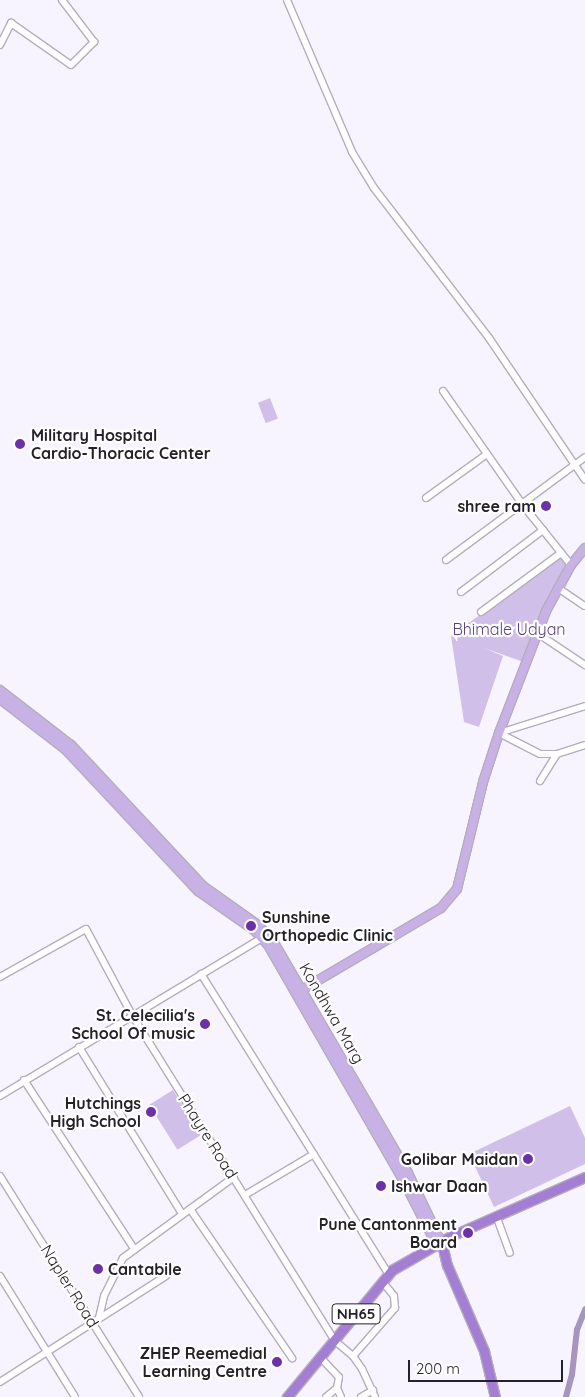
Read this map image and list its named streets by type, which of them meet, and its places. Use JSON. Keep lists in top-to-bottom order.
{
  "streets": {
    "highway": ["NH65"],
    "main road": ["Kondhwa Marg"],
    "street": ["Phayre Road", "Napler Road"]
  },
  "crossings": [
    ["Kondhwa Marg", "NH65"],
    ["Phayre Road", "NH65"]
  ],
  "parks": ["Bhimale Udyan"],
  "places": [
    "Military Hospital Cardio-Thoracic Center",
    "shree ram",
    "Sunshine Orthopedic Clinic",
    "St. Celecilia's School Of music",
    "Hutchings High School",
    "Golibar Maidan",
    "Ishwar Daan",
    "Pune Cantonment Board",
    "Cantabile",
    "ZHEP Reemedial Learning Centre"
  ],
  "scale_bar": "200 m"
}
